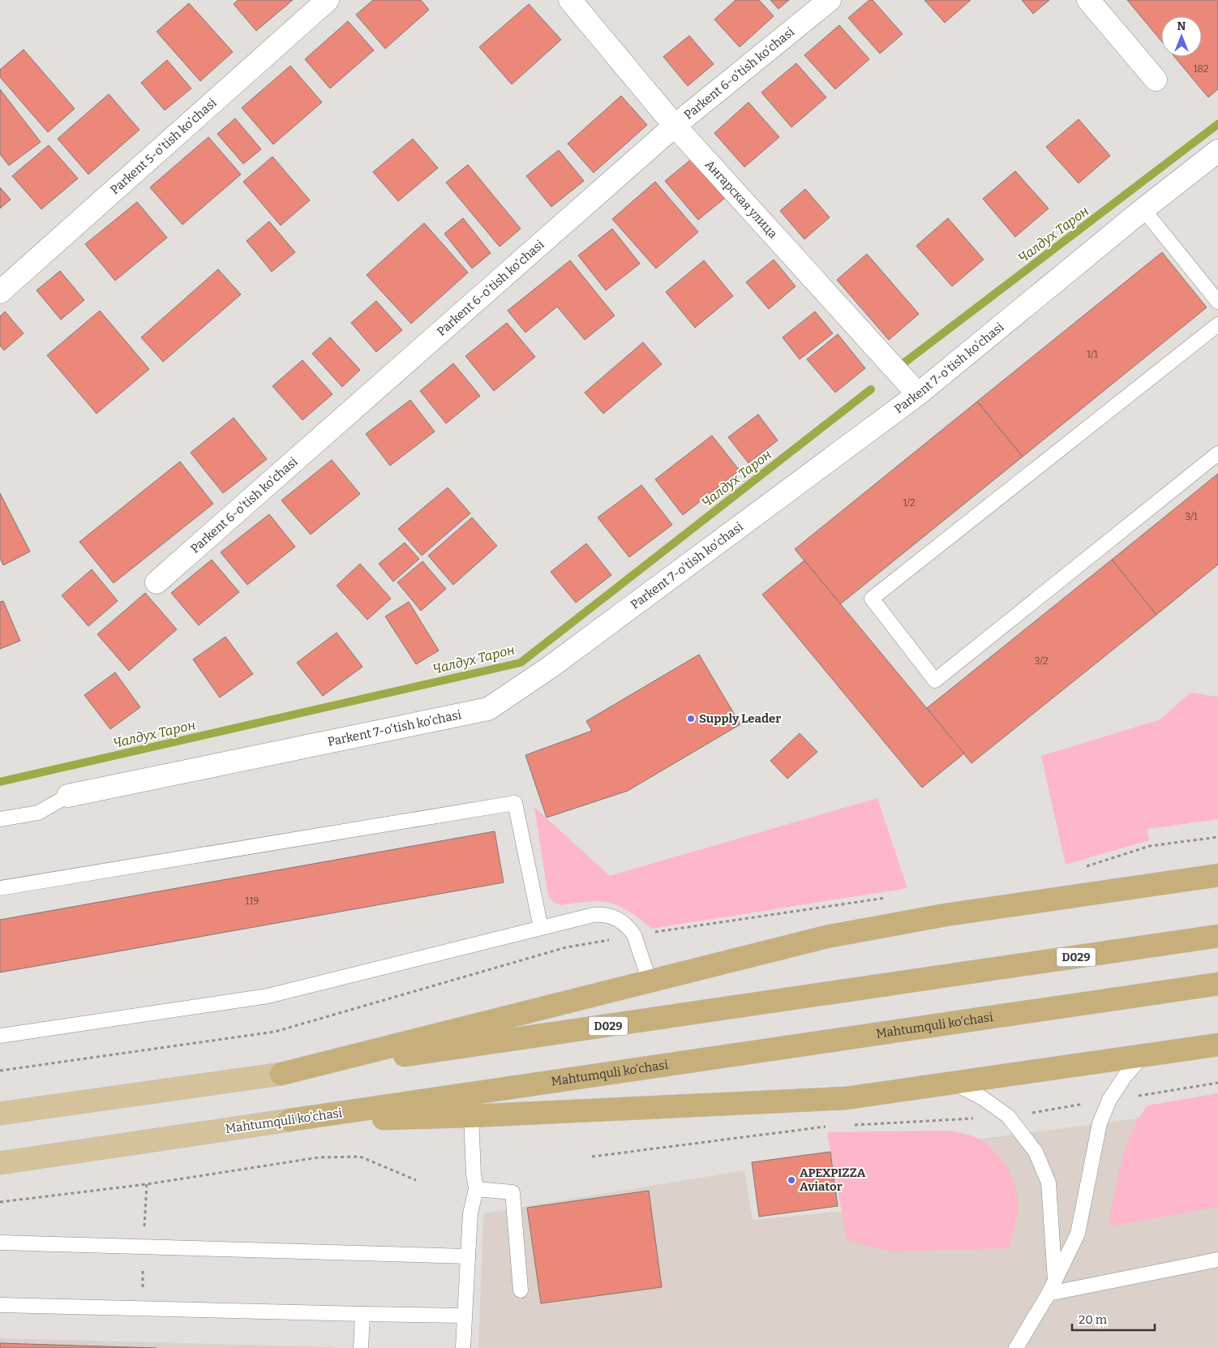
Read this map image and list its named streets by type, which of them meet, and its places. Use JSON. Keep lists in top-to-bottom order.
{
  "streets": {
    "highway": ["D029", "Mahtumquli ko'chasi"],
    "street": [
      "Parkent 6-o'tish ko'chasi",
      "Parkent 5-o'tish ko'chasi",
      "Ангарская улица",
      "Parkent 7-o'tish ko'chasi"
    ]
  },
  "crossings": [
    ["Parkent 6-o'tish ko'chasi", "Ангарская улица"],
    ["Ангарская улица", "Parkent 7-o'tish ko'chasi"]
  ],
  "water": ["Чалдух Тарон"],
  "places": ["Supply Leader", "APEXPIZZA Aviator"],
  "house_numbers": [
    "182",
    "1/1",
    "1/2",
    "3/1",
    "3/2",
    "119"
  ],
  "scale_bar": "20 m",
  "north": "top"
}
